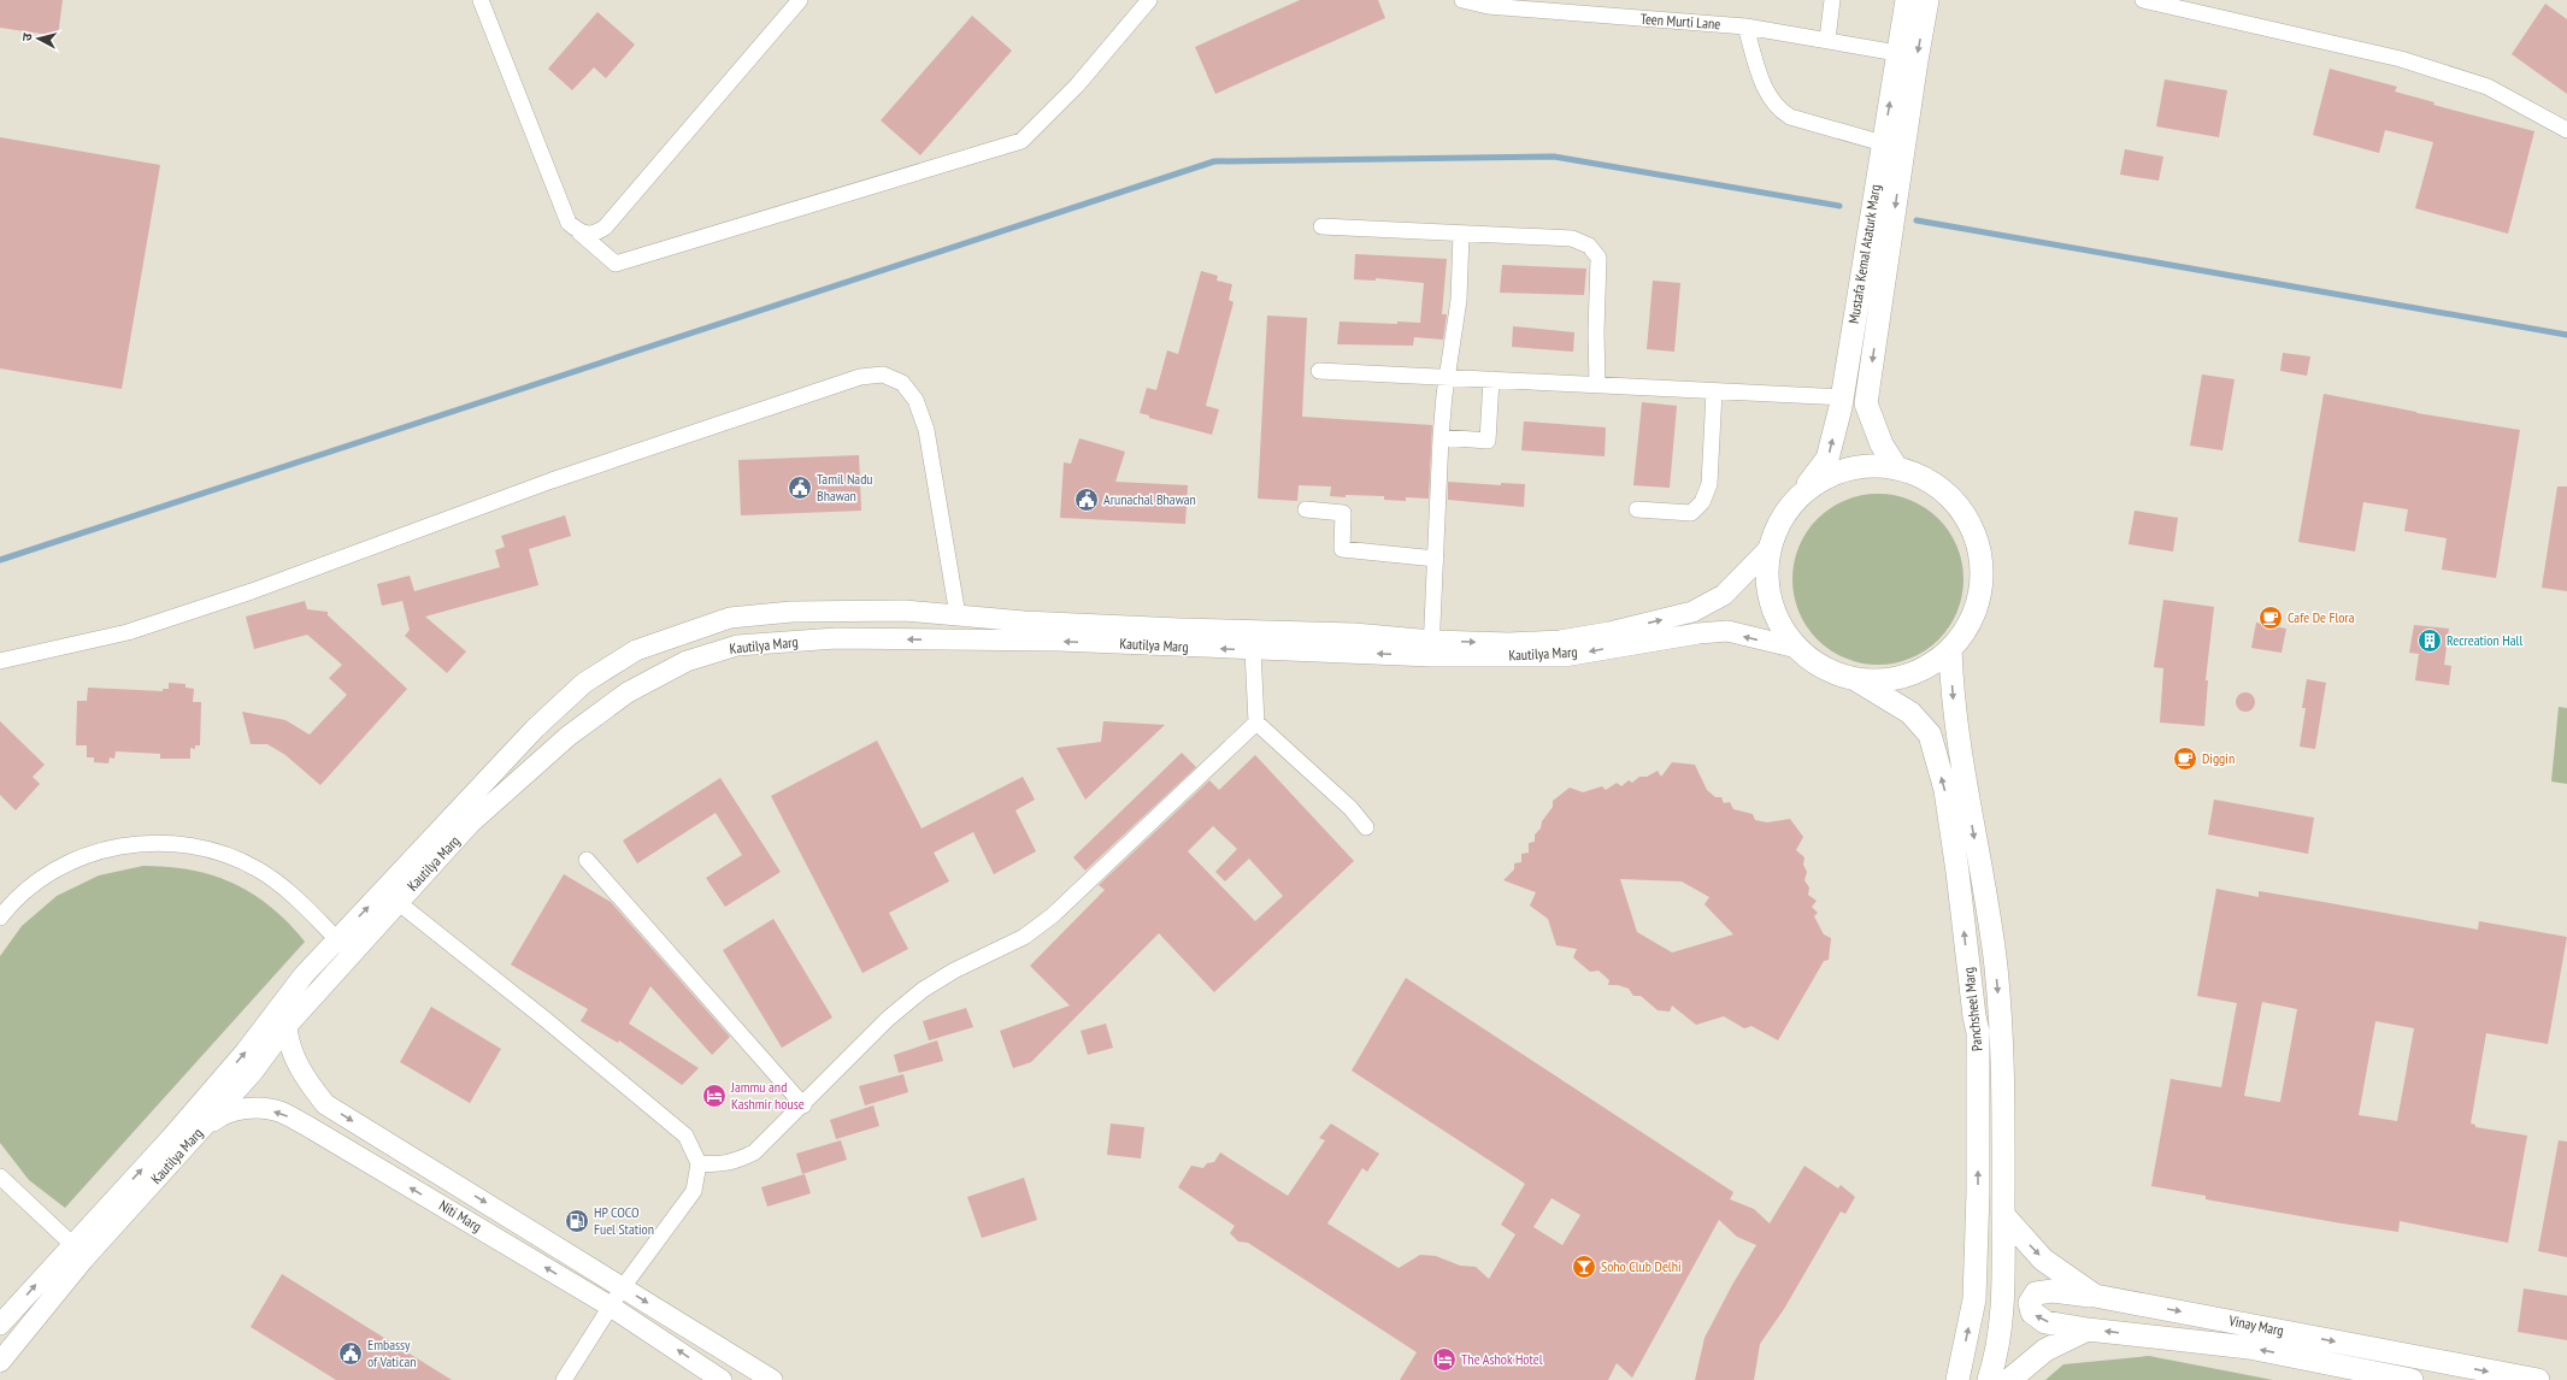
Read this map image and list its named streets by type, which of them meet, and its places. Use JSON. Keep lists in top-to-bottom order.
{
  "streets": {
    "main road": ["Mustafa Kemal Ataturk Marg", "Panchsheel Marg", "Vinay Marg"],
    "street": ["Teen Murti Lane", "Kautilya Marg", "Niti Marg"]
  },
  "crossings": [
    ["Teen Murti Lane", "Mustafa Kemal Ataturk Marg"],
    ["Mustafa Kemal Ataturk Marg", "Kautilya Marg"],
    ["Mustafa Kemal Ataturk Marg", "Panchsheel Marg"],
    ["Kautilya Marg", "Niti Marg"],
    ["Panchsheel Marg", "Vinay Marg"]
  ],
  "places": {
    "public building": ["Tamil Nadu Bhawan", "Arunachal Bhawan", "Embassy of Vatican"],
    "cafe": ["Cafe De Flora", "Diggin"],
    "building": ["Recreation Hall"],
    "hotel": ["Jammu and Kashmir house", "The Ashok Hotel"],
    "fuel station": ["HP COCO Fuel Station"],
    "bar": ["Soho Club Delhi"]
  },
  "north": "left"
}
